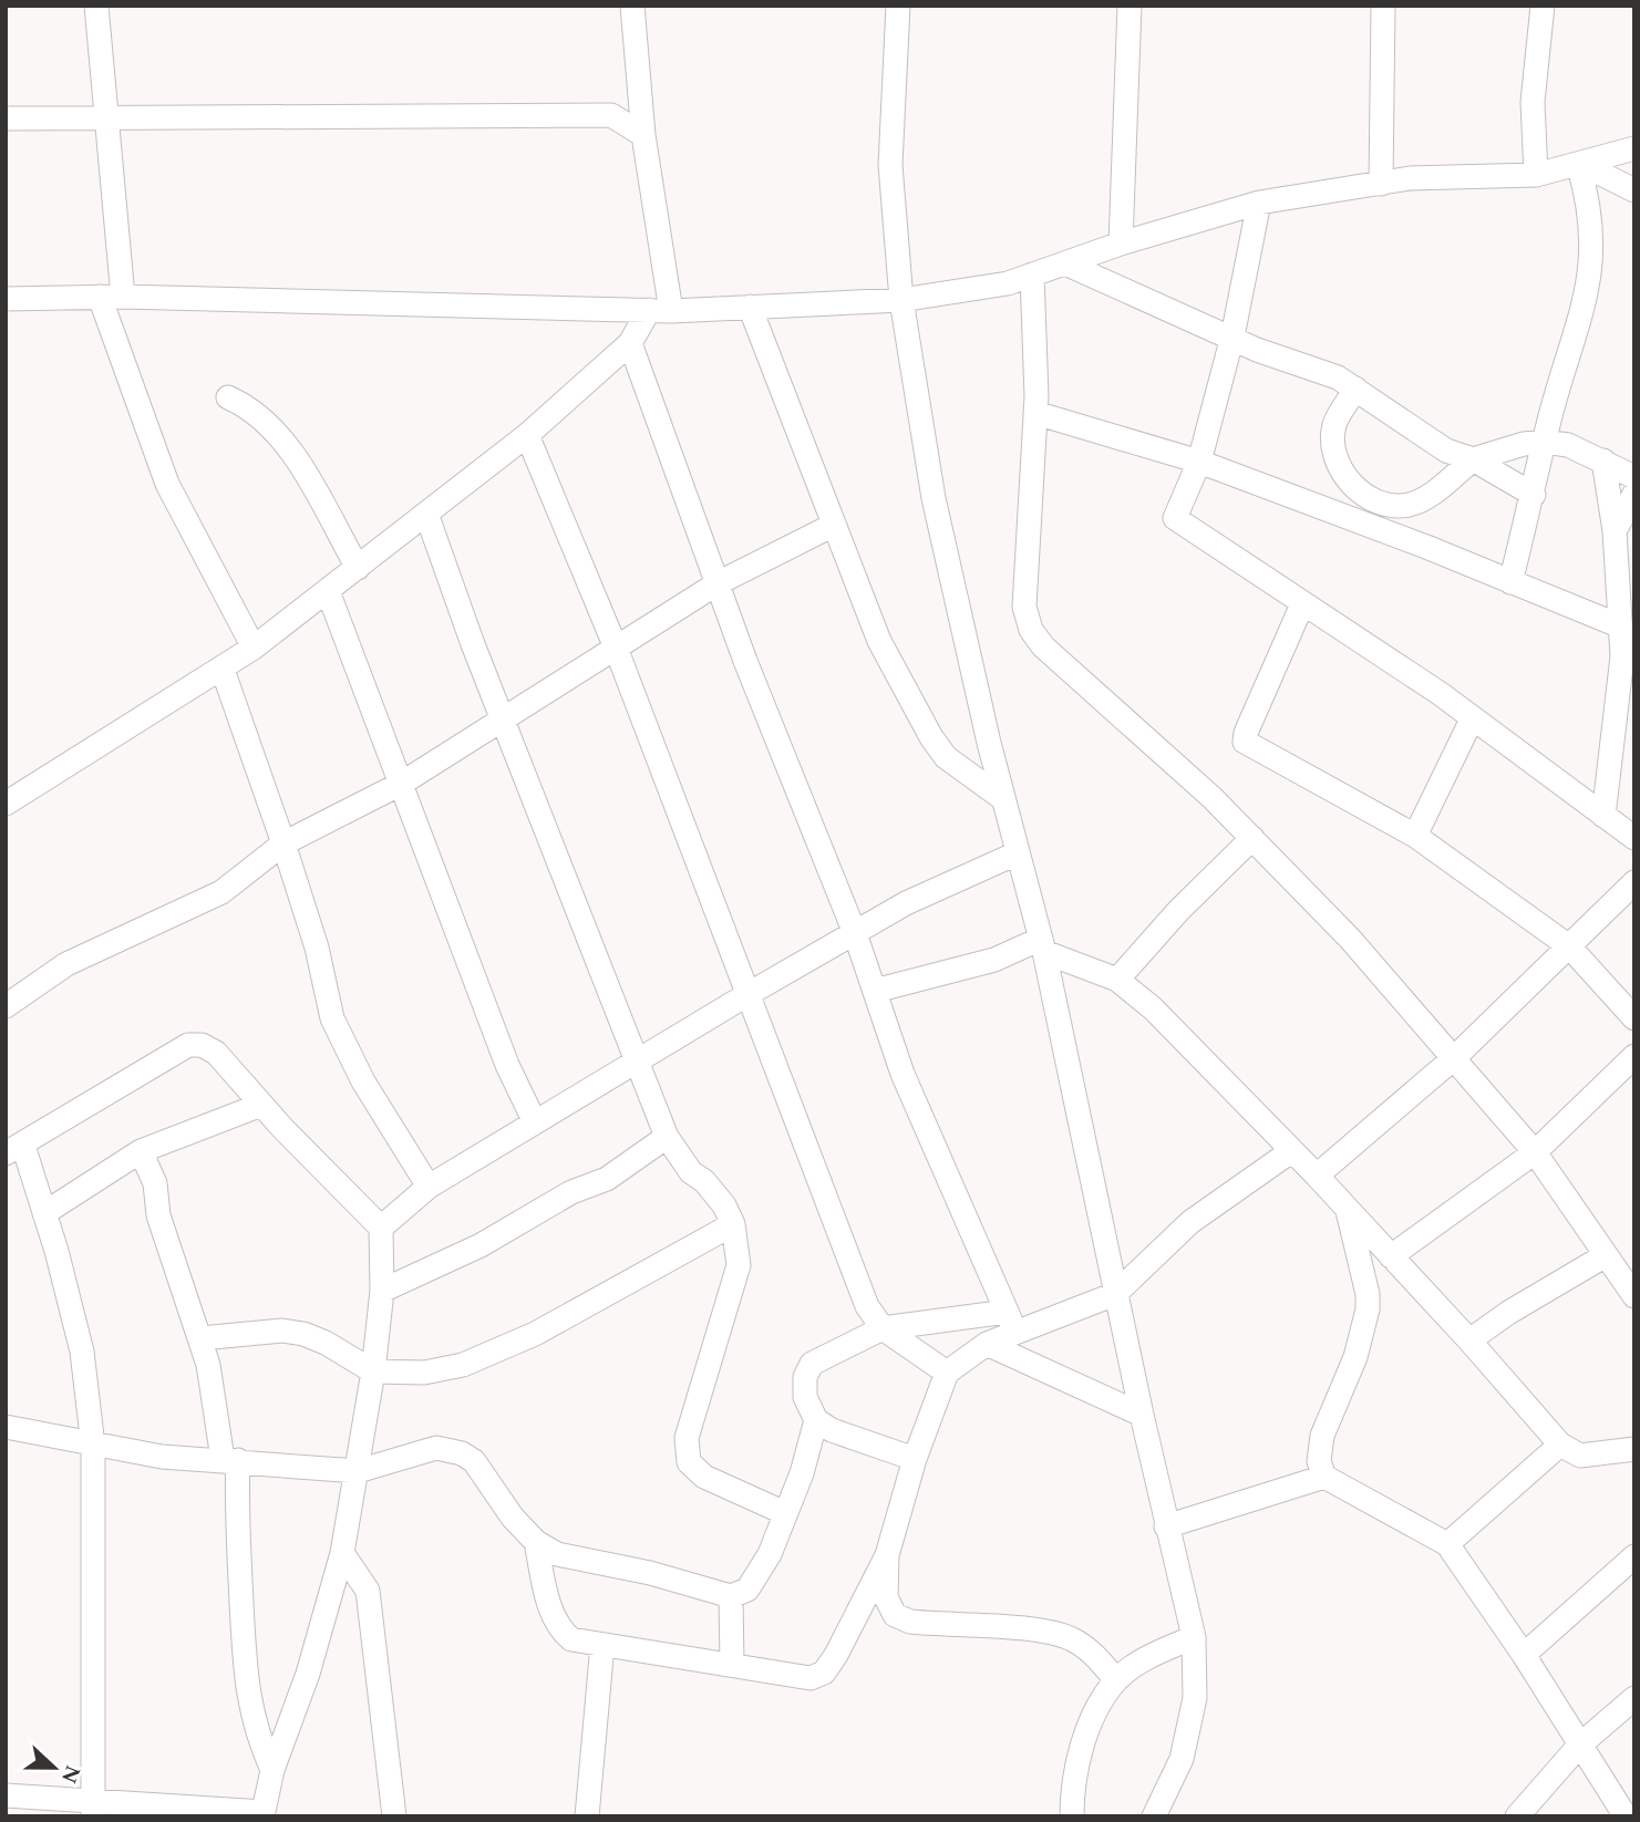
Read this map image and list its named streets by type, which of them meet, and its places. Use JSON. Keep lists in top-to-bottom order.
{
  "north": "right"
}
